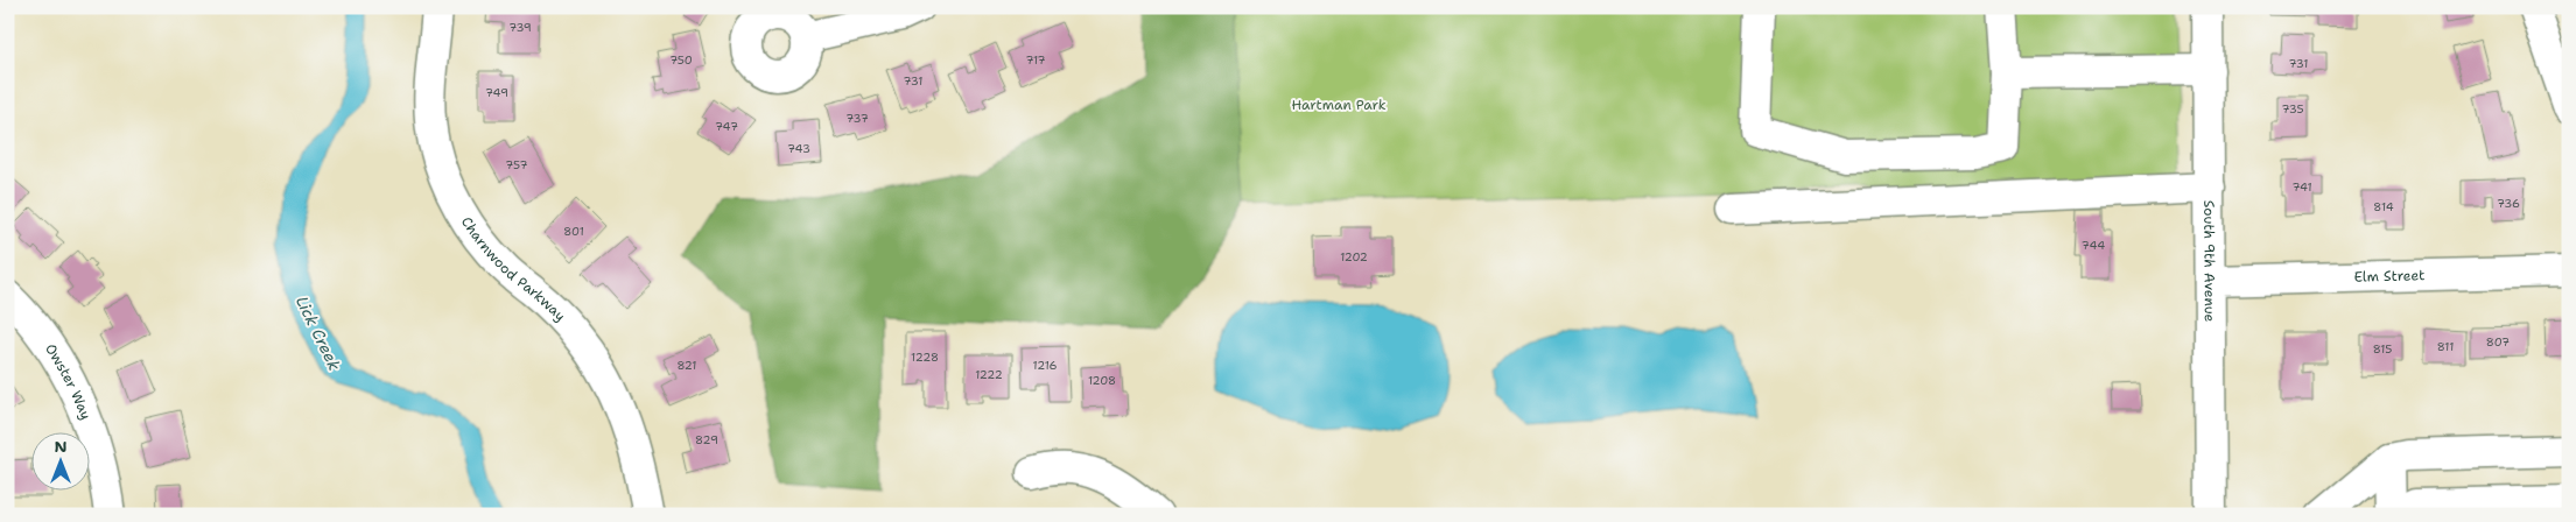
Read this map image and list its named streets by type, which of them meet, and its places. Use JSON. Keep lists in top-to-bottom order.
{
  "streets": {
    "street": [
      "South 9th Avenue",
      "Charnwood Parkway",
      "Elm Street",
      "Owster Way"
    ]
  },
  "crossings": [
    ["South 9th Avenue", "Elm Street"]
  ],
  "water": ["Lick Creek"],
  "parks": ["Hartman Park"],
  "house_numbers": [
    "739",
    "750",
    "717",
    "731",
    "731",
    "749",
    "735",
    "737",
    "747",
    "743",
    "757",
    "741",
    "736",
    "814",
    "801",
    "744",
    "1202",
    "807",
    "811",
    "815",
    "1228",
    "821",
    "1216",
    "1222",
    "1208",
    "829"
  ],
  "north": "top"
}
